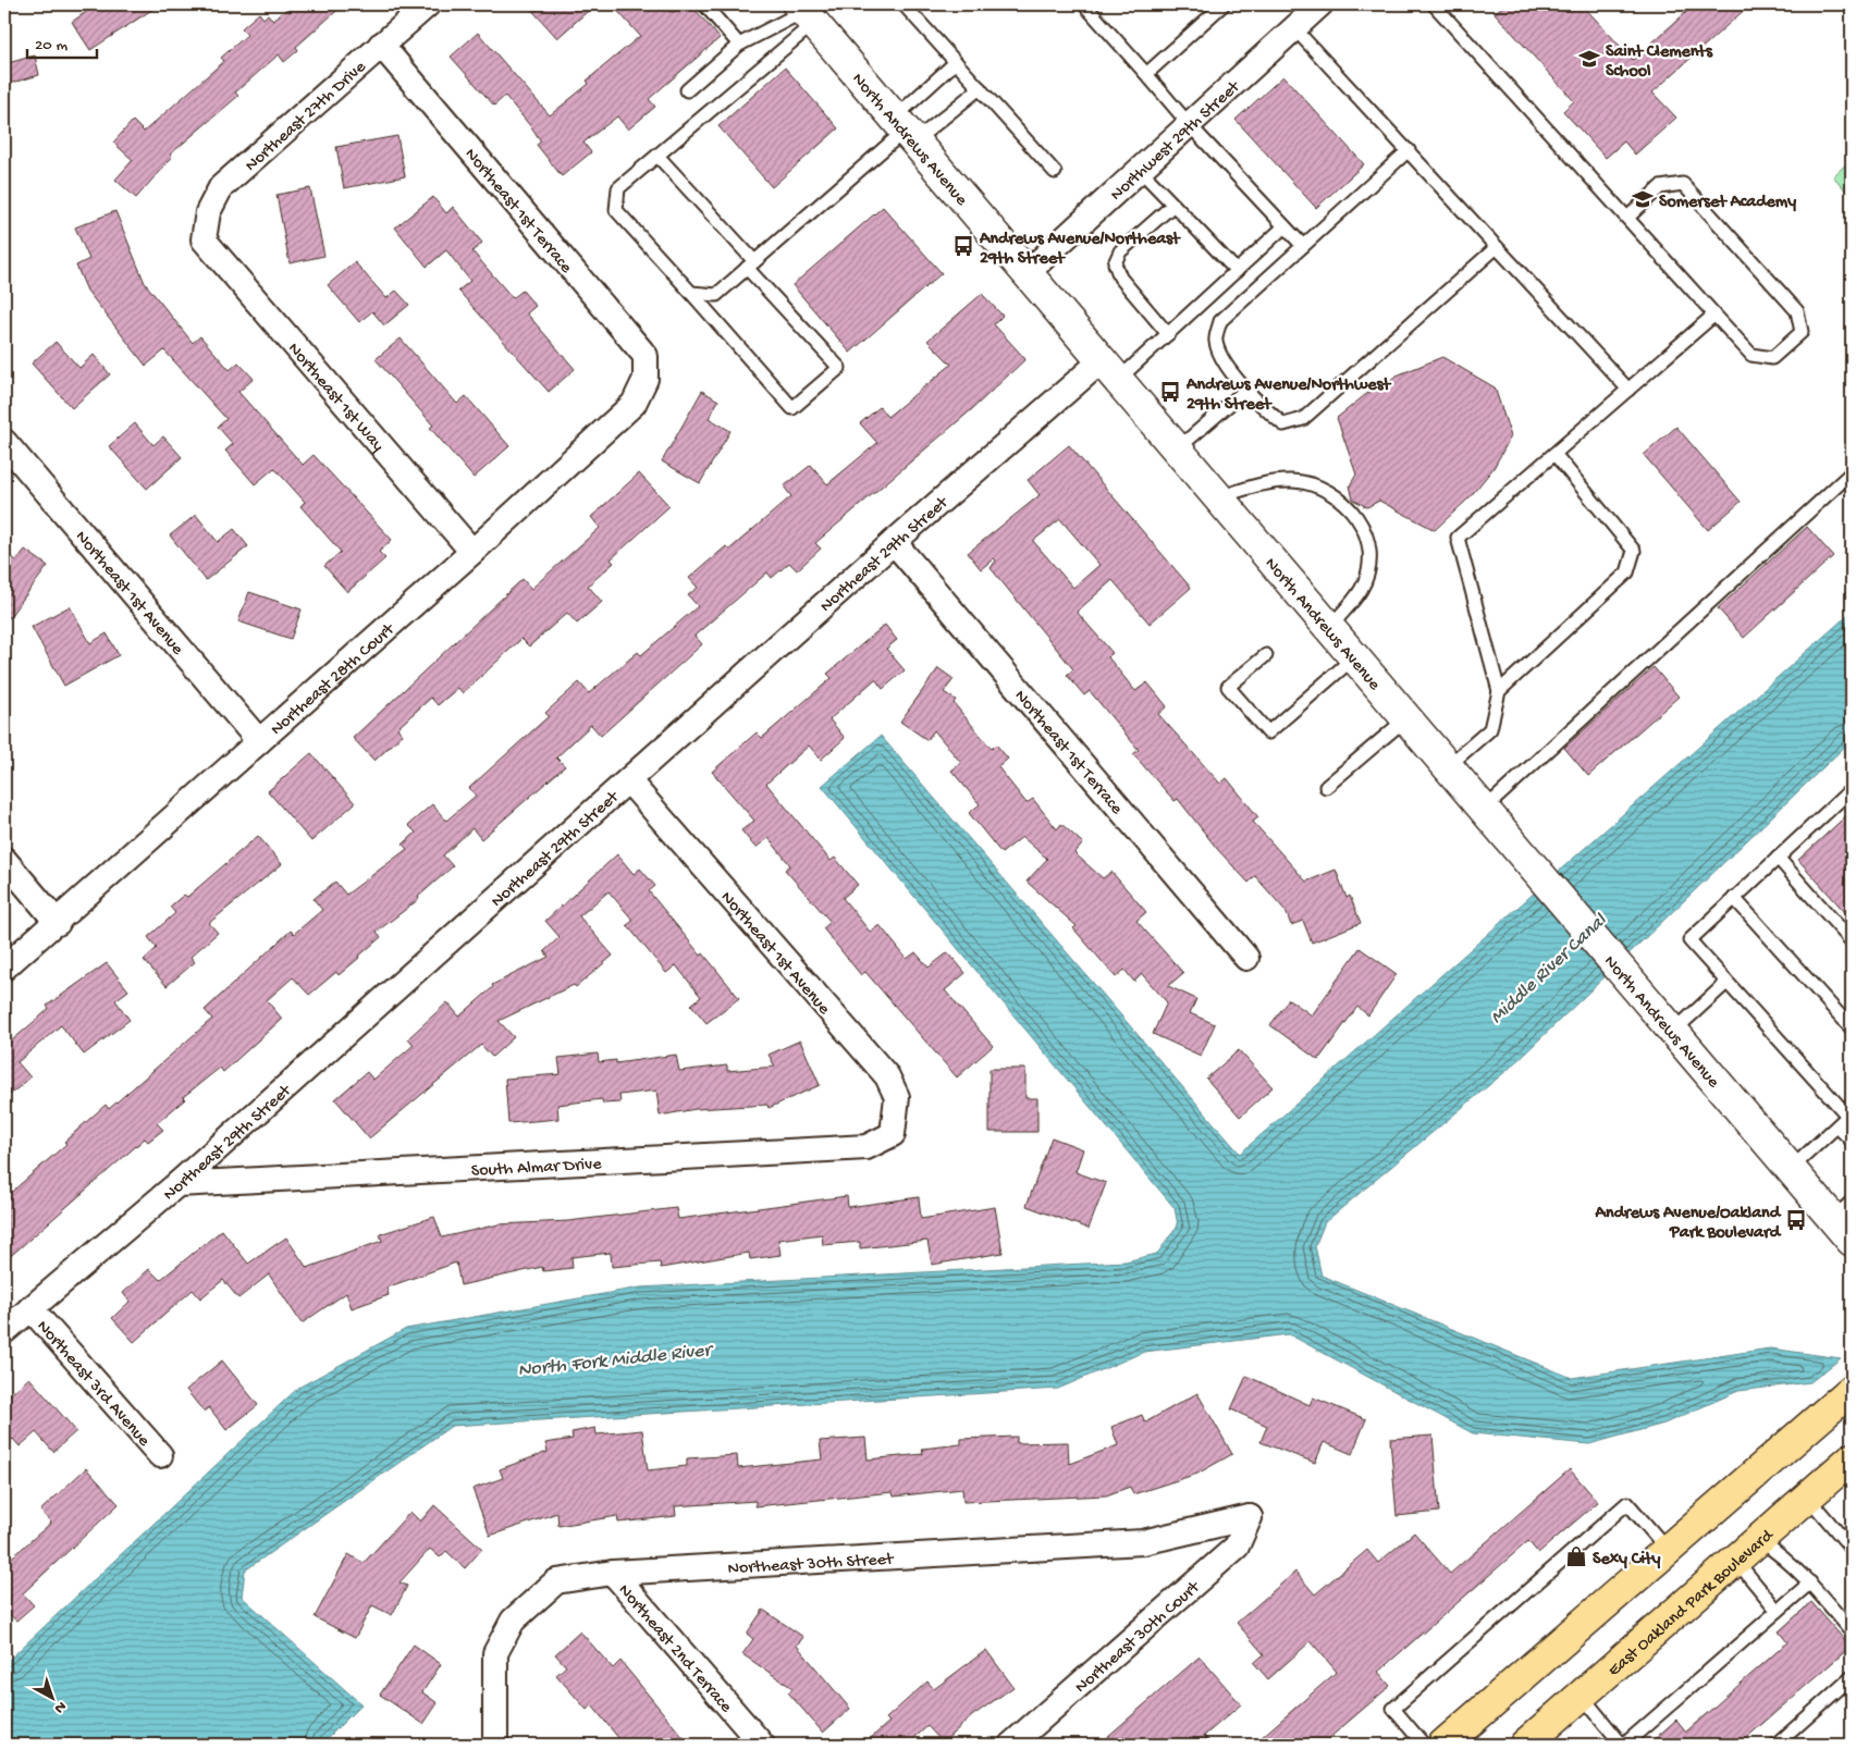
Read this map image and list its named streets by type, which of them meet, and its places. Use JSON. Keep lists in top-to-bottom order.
{
  "streets": {
    "main road": ["North Andrews Avenue", "East Oakland Park Boulevard"],
    "street": [
      "Northeast 27th Drive",
      "Northwest 29th Street",
      "Northeast 1st Terrace",
      "Northeast 1st Way",
      "Northeast 29th Street",
      "Northeast 1st Avenue",
      "Northeast 28th Court",
      "South Almar Drive",
      "Northeast 3rd Avenue",
      "Northeast 30th Street",
      "Northeast 30th Court",
      "Northeast 2nd Terrace"
    ]
  },
  "crossings": [
    ["Northeast 27th Drive", "Northeast 1st Terrace"],
    ["Northeast 27th Drive", "Northeast 1st Way"],
    ["North Andrews Avenue", "Northwest 29th Street"],
    ["North Andrews Avenue", "Northeast 29th Street"],
    ["Northeast 1st Terrace", "Northeast 29th Street"],
    ["Northeast 1st Terrace", "Northeast 28th Court"],
    ["Northeast 1st Way", "Northeast 28th Court"],
    ["Northeast 29th Street", "Northeast 1st Avenue"],
    ["Northeast 29th Street", "South Almar Drive"],
    ["Northeast 29th Street", "Northeast 3rd Avenue"],
    ["Northeast 1st Avenue", "Northeast 28th Court"],
    ["Northeast 1st Avenue", "South Almar Drive"],
    ["Northeast 30th Street", "Northeast 30th Court"],
    ["Northeast 30th Street", "Northeast 2nd Terrace"]
  ],
  "water": ["Middle River Canal", "North Fork Middle River"],
  "places": {
    "school or university": ["Saint Clements School", "Somerset Academy"],
    "bus stop": ["Andrews Avenue/Northeast 29th Street", "Andrews Avenue/Northwest 29th Street", "Andrews Avenue/Oakland Park Boulevard"],
    "shop": ["Sexy City"]
  },
  "scale_bar": "20 m",
  "north": "bottom right"
}
